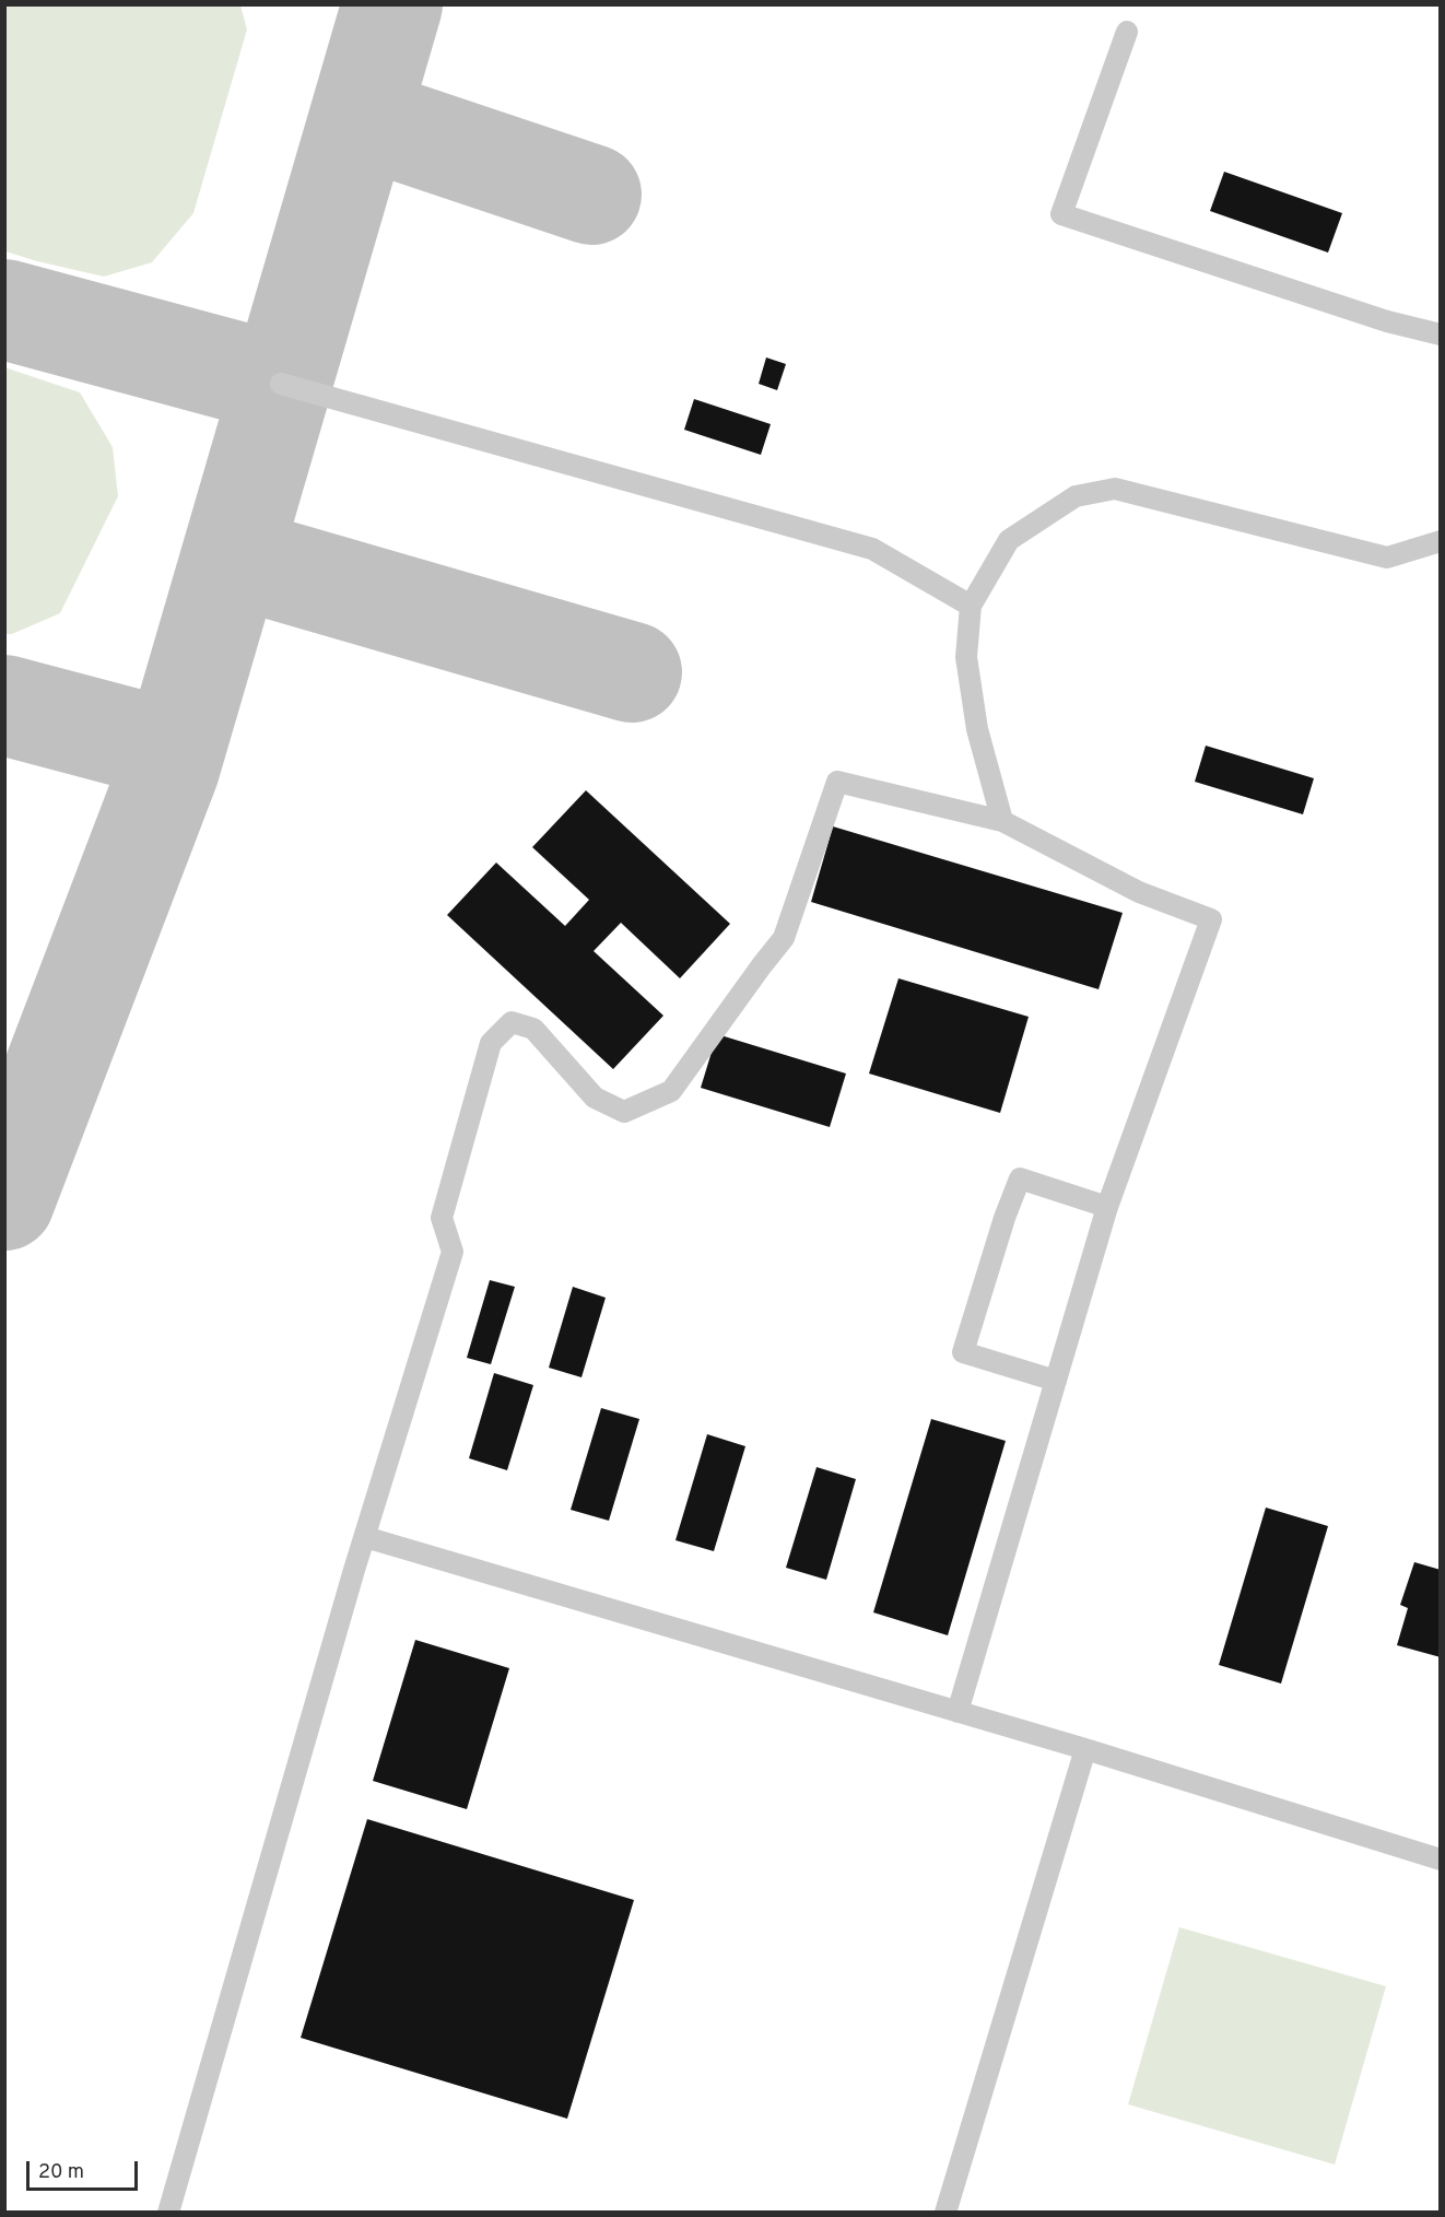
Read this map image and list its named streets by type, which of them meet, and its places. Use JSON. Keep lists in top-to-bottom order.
{
  "scale_bar": "20 m"
}
